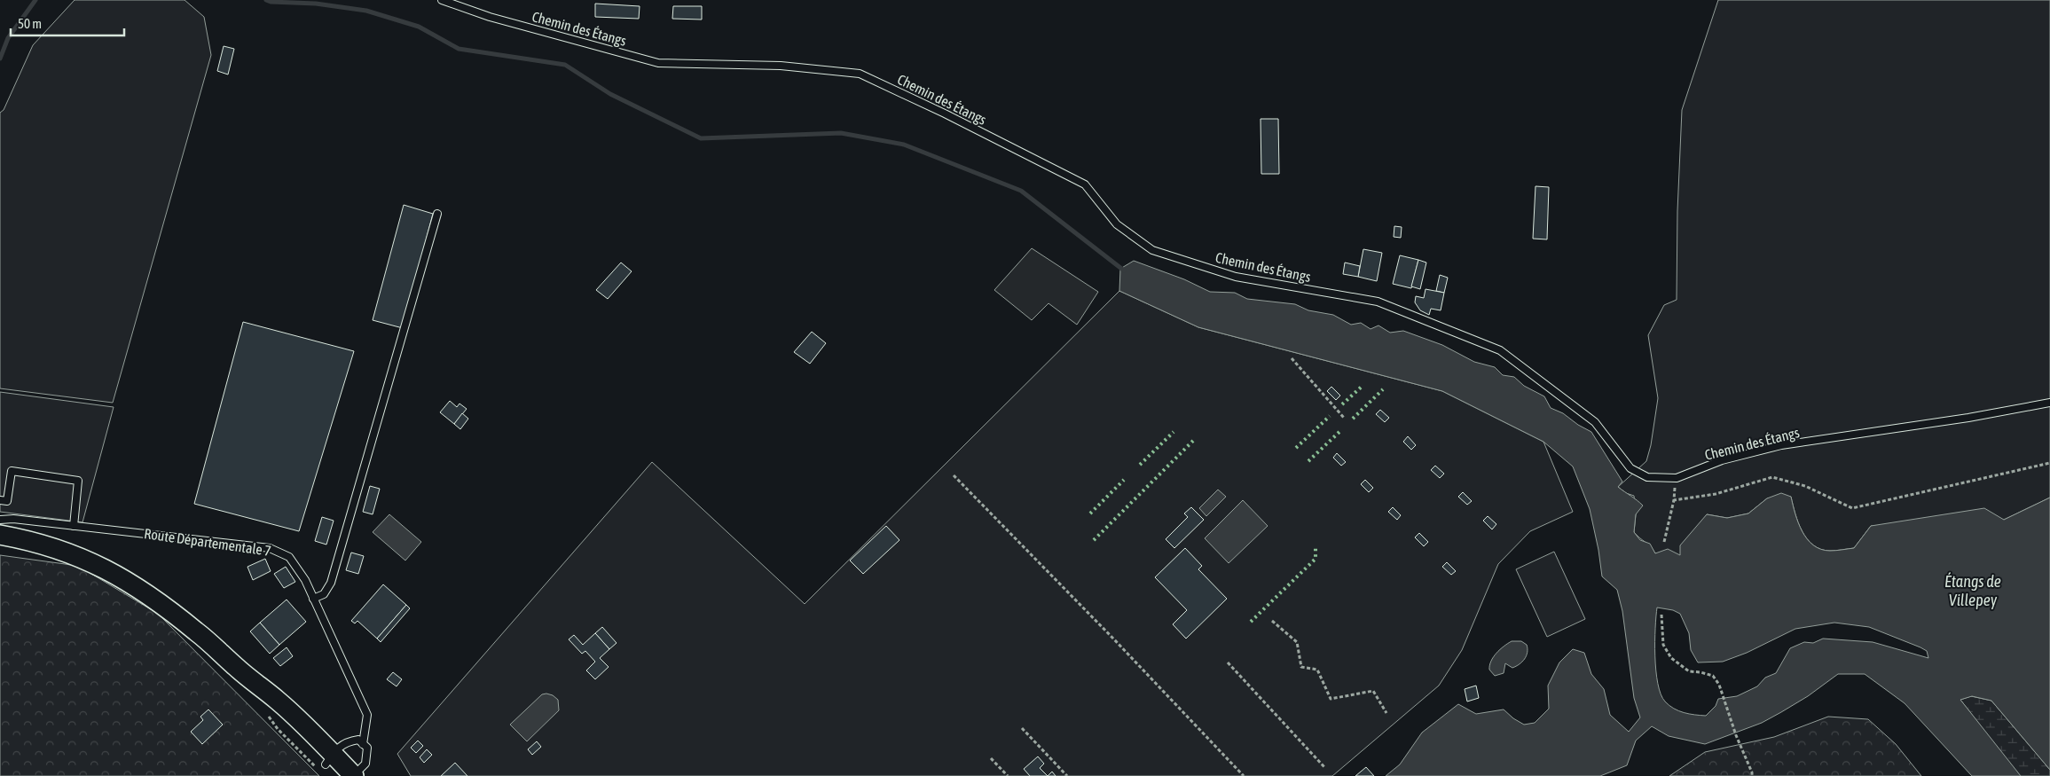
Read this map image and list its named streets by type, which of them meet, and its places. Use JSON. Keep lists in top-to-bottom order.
{
  "streets": {
    "lane": ["Chemin des Étangs", "Route Départementale 7"]
  },
  "water": ["Étangs de Villepey"],
  "scale_bar": "50 m"
}
